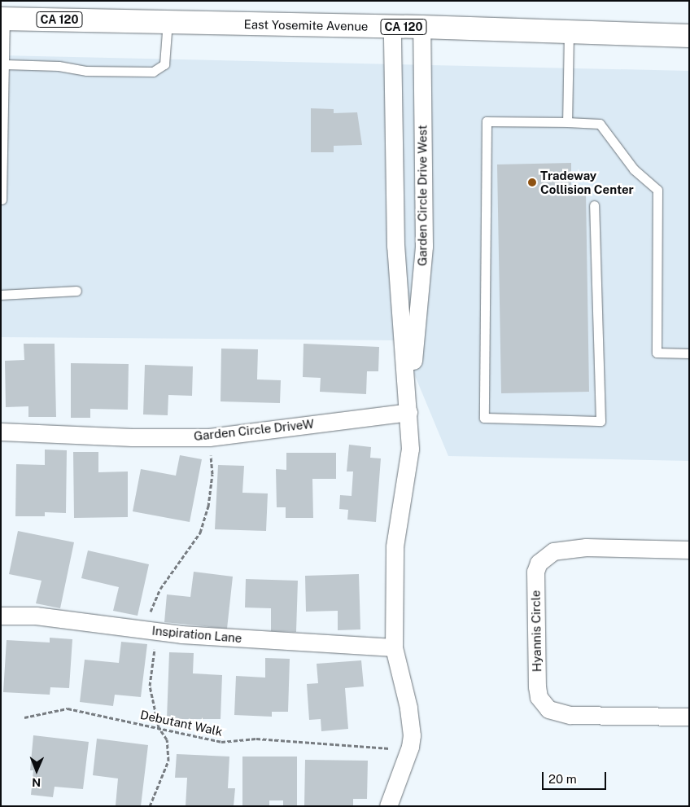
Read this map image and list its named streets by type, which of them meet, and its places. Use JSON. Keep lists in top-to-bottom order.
{
  "streets": {
    "main road": ["CA 120", "East Yosemite Avenue"],
    "street": [
      "Garden Circle Drive West",
      "Garden Circle DriveW",
      "Hyannis Circle",
      "Inspiration Lane"
    ],
    "path": ["Debutant Walk"]
  },
  "crossings": [
    ["East Yosemite Avenue", "Garden Circle Drive West"],
    ["Garden Circle Drive West", "Garden Circle DriveW"],
    ["Garden Circle Drive West", "Inspiration Lane"],
    ["Garden Circle Drive West", "Debutant Walk"]
  ],
  "places": ["Tradeway Collision Center"],
  "scale_bar": "20 m",
  "north": "bottom"
}
